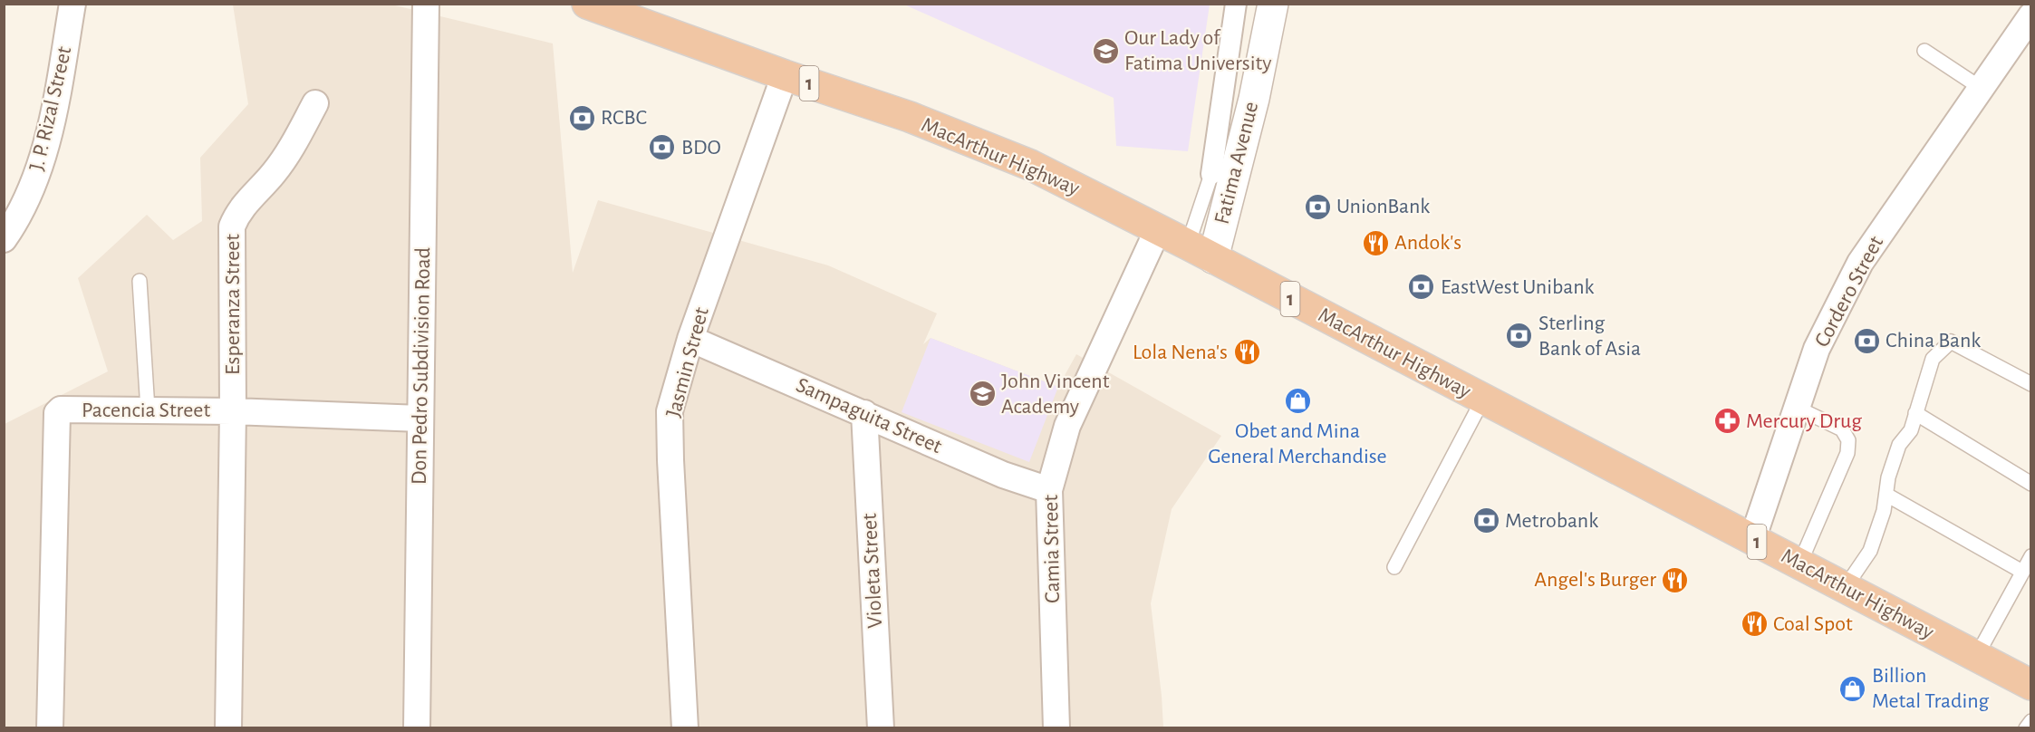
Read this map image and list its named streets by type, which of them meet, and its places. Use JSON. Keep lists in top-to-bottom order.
{
  "streets": {
    "highway": ["1", "MacArthur Highway"],
    "street": [
      "J. P. Rizal Street",
      "Fatima Avenue",
      "Cordero Street",
      "Esperanza Street",
      "Jasmin Street",
      "Don Pedro Subdivision Road",
      "Pacencia Street",
      "Sampaguita Street",
      "Camia Street",
      "Violeta Street"
    ]
  },
  "crossings": [
    ["MacArthur Highway", "Fatima Avenue"],
    ["MacArthur Highway", "Cordero Street"],
    ["MacArthur Highway", "Jasmin Street"],
    ["MacArthur Highway", "Camia Street"],
    ["Esperanza Street", "Pacencia Street"],
    ["Jasmin Street", "Sampaguita Street"],
    ["Don Pedro Subdivision Road", "Pacencia Street"],
    ["Sampaguita Street", "Camia Street"],
    ["Sampaguita Street", "Violeta Street"]
  ],
  "places": {
    "school or university": ["Our Lady of Fatima University", "John Vincent Academy"],
    "bank": [
      "RCBC",
      "BDO",
      "UnionBank",
      "EastWest Unibank",
      "Sterling Bank of Asia",
      "China Bank",
      "Metrobank"
    ],
    "restaurant": [
      "Andok's",
      "Lola Nena's",
      "Angel's Burger",
      "Coal Spot"
    ],
    "shop": ["Obet and Mina General Merchandise", "Billion Metal Trading"],
    "pharmacy": ["Mercury Drug"]
  }
}
